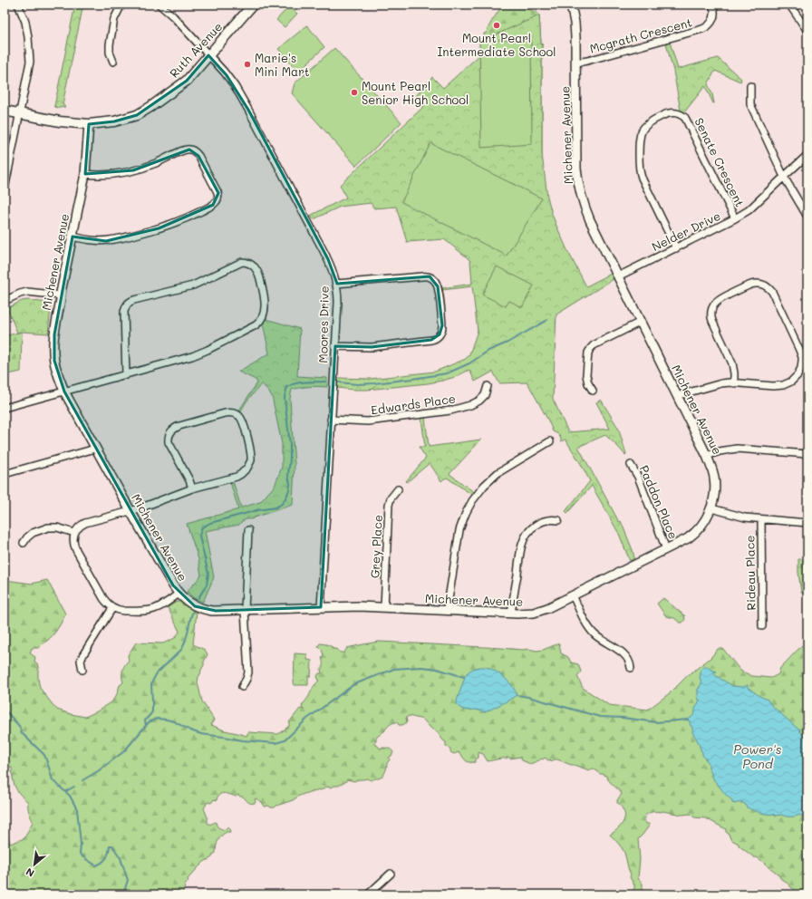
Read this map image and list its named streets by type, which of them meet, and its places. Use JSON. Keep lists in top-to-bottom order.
{
  "streets": {
    "main road": ["Ruth Avenue"],
    "street": [
      "Mcgrath Crescent",
      "Michener Avenue",
      "Senate Crescent",
      "Nelder Drive",
      "Moores Drive",
      "Edwards Place",
      "Paddon Place",
      "Grey Place",
      "Rideau Place"
    ]
  },
  "crossings": [
    ["Mcgrath Crescent", "Michener Avenue"],
    ["Ruth Avenue", "Michener Avenue"],
    ["Ruth Avenue", "Moores Drive"],
    ["Michener Avenue", "Nelder Drive"],
    ["Michener Avenue", "Moores Drive"],
    ["Michener Avenue", "Paddon Place"],
    ["Michener Avenue", "Grey Place"],
    ["Senate Crescent", "Nelder Drive"],
    ["Moores Drive", "Edwards Place"]
  ],
  "water": ["Power's Pond"],
  "places": ["Mount Pearl Intermediate School", "Marie's Mini Mart", "Mount Pearl Senior High School"],
  "north": "bottom left"
}
